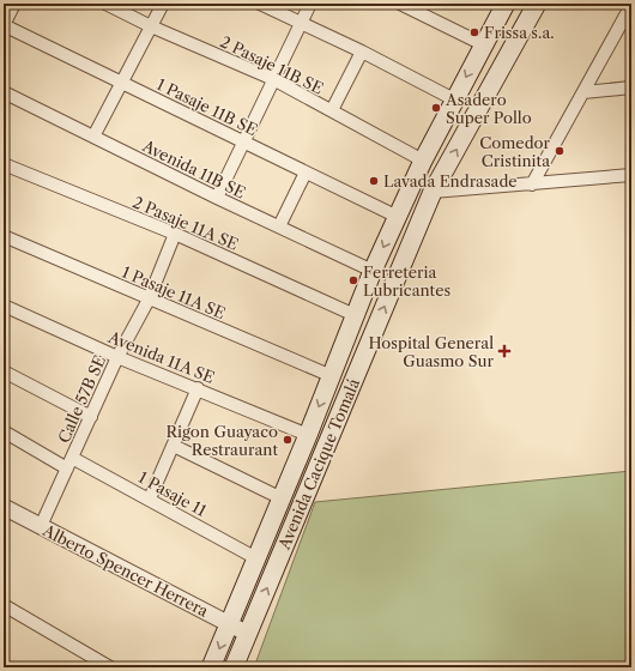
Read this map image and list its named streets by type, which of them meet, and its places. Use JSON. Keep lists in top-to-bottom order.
{
  "streets": {
    "main road": ["Avenida Cacique Tomalá"],
    "street": [
      "2 Pasaje 11B SE",
      "1 Pasaje 11B SE",
      "Avenida 11B SE",
      "2 Pasaje 11A SE",
      "1 Pasaje 11A SE",
      "Avenida 11A SE",
      "Calle 57B SE",
      "1 Pasaje 11",
      "Alberto Spencer Herrera"
    ]
  },
  "crossings": [
    ["2 Pasaje 11B SE", "Avenida Cacique Tomalá"],
    ["1 Pasaje 11B SE", "Avenida Cacique Tomalá"],
    ["Avenida 11B SE", "Avenida Cacique Tomalá"],
    ["2 Pasaje 11A SE", "Calle 57B SE"],
    ["2 Pasaje 11A SE", "Avenida Cacique Tomalá"],
    ["1 Pasaje 11A SE", "Calle 57B SE"],
    ["1 Pasaje 11A SE", "Avenida Cacique Tomalá"],
    ["Avenida 11A SE", "Calle 57B SE"],
    ["Avenida 11A SE", "Avenida Cacique Tomalá"],
    ["Calle 57B SE", "1 Pasaje 11"],
    ["Calle 57B SE", "Alberto Spencer Herrera"],
    ["Avenida Cacique Tomalá", "1 Pasaje 11"],
    ["Avenida Cacique Tomalá", "Alberto Spencer Herrera"]
  ],
  "places": {
    "other": [
      "Frissa s.a.",
      "Asadero Super Pollo",
      "Comedor Cristinita",
      "Lavada Endrasade",
      "Ferreteria Lubricantes",
      "Rigon Guayaco Restraurant"
    ],
    "health": ["Hospital General Guasmo Sur"]
  }
}
